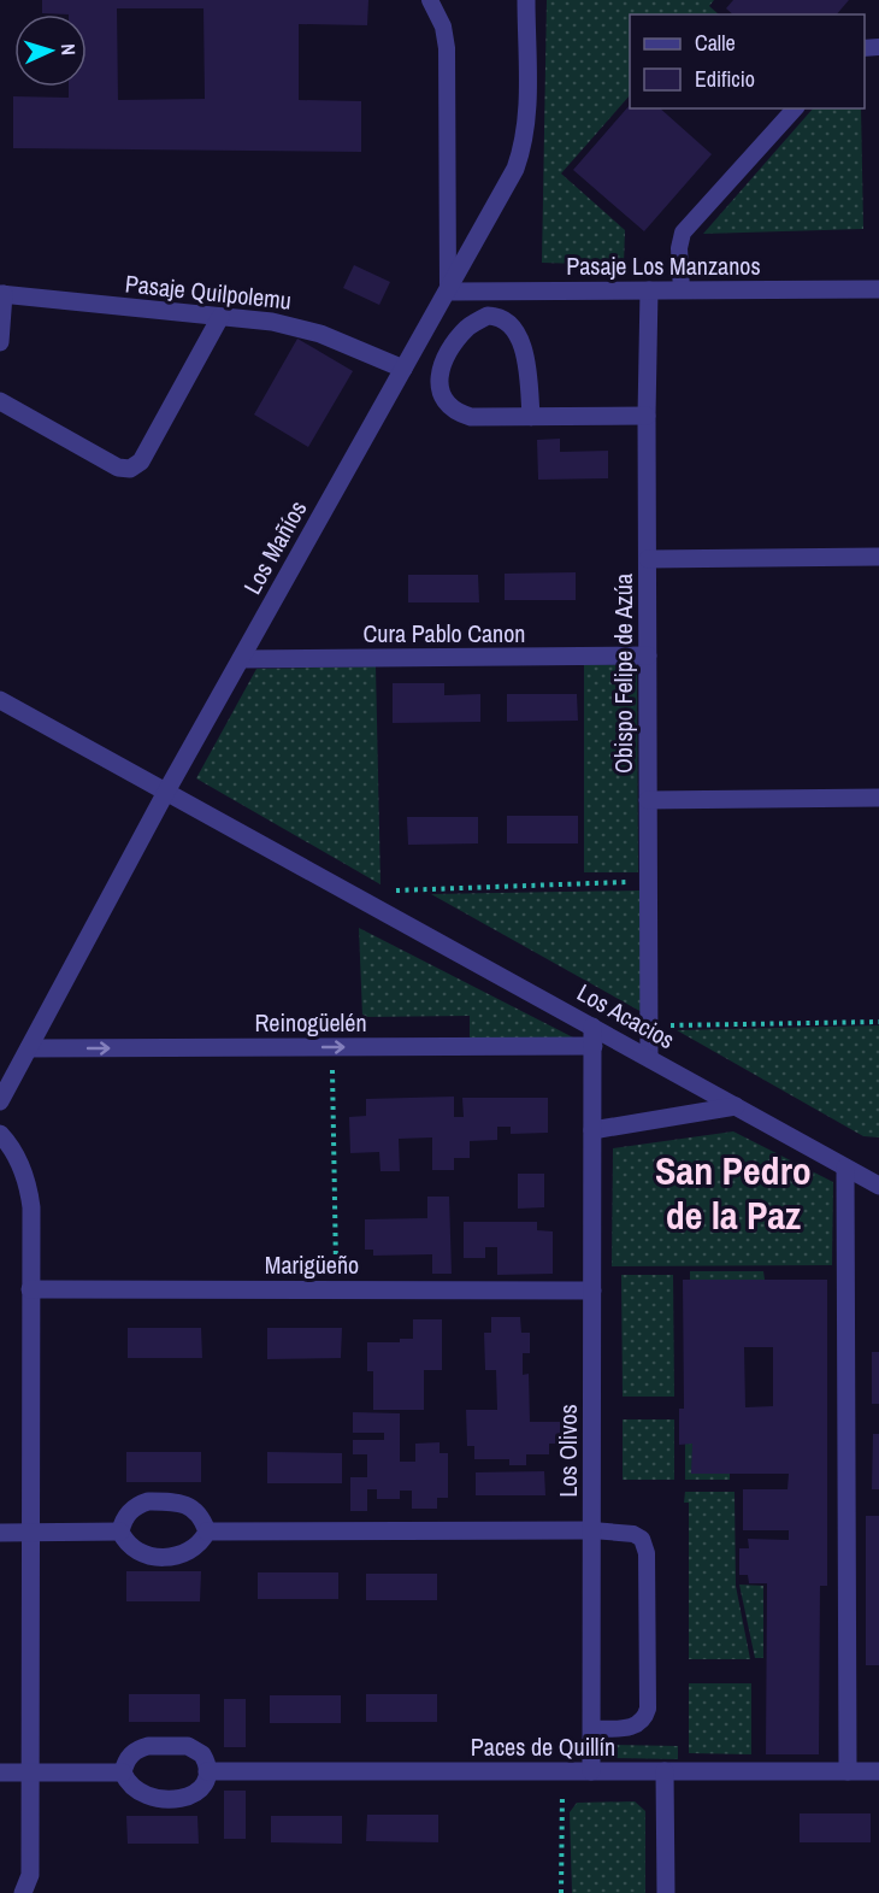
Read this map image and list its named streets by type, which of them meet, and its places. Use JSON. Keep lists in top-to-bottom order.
{
  "streets": {
    "street": [
      "Pasaje Los Manzanos",
      "Pasaje Quilpolemu",
      "Los Mañíos",
      "Cura Pablo Canon",
      "Obispo Felipe de Azúa",
      "Los Acacios",
      "Reinogüelén",
      "Marigüeño",
      "Los Olivos",
      "Paces de Quillín"
    ]
  },
  "crossings": [
    ["Pasaje Los Manzanos", "Los Mañíos"],
    ["Pasaje Los Manzanos", "Obispo Felipe de Azúa"],
    ["Pasaje Quilpolemu", "Los Mañíos"],
    ["Los Mañíos", "Cura Pablo Canon"],
    ["Los Mañíos", "Los Acacios"],
    ["Los Mañíos", "Reinogüelén"],
    ["Cura Pablo Canon", "Obispo Felipe de Azúa"],
    ["Obispo Felipe de Azúa", "Los Acacios"],
    ["Los Acacios", "Los Olivos"],
    ["Reinogüelén", "Los Olivos"],
    ["Marigüeño", "Los Olivos"],
    ["Los Olivos", "Paces de Quillín"]
  ],
  "one_way": ["Reinogüelén"],
  "districts": ["San Pedro de la Paz"],
  "legend": ["Calle", "Edificio"],
  "north": "right"
}
